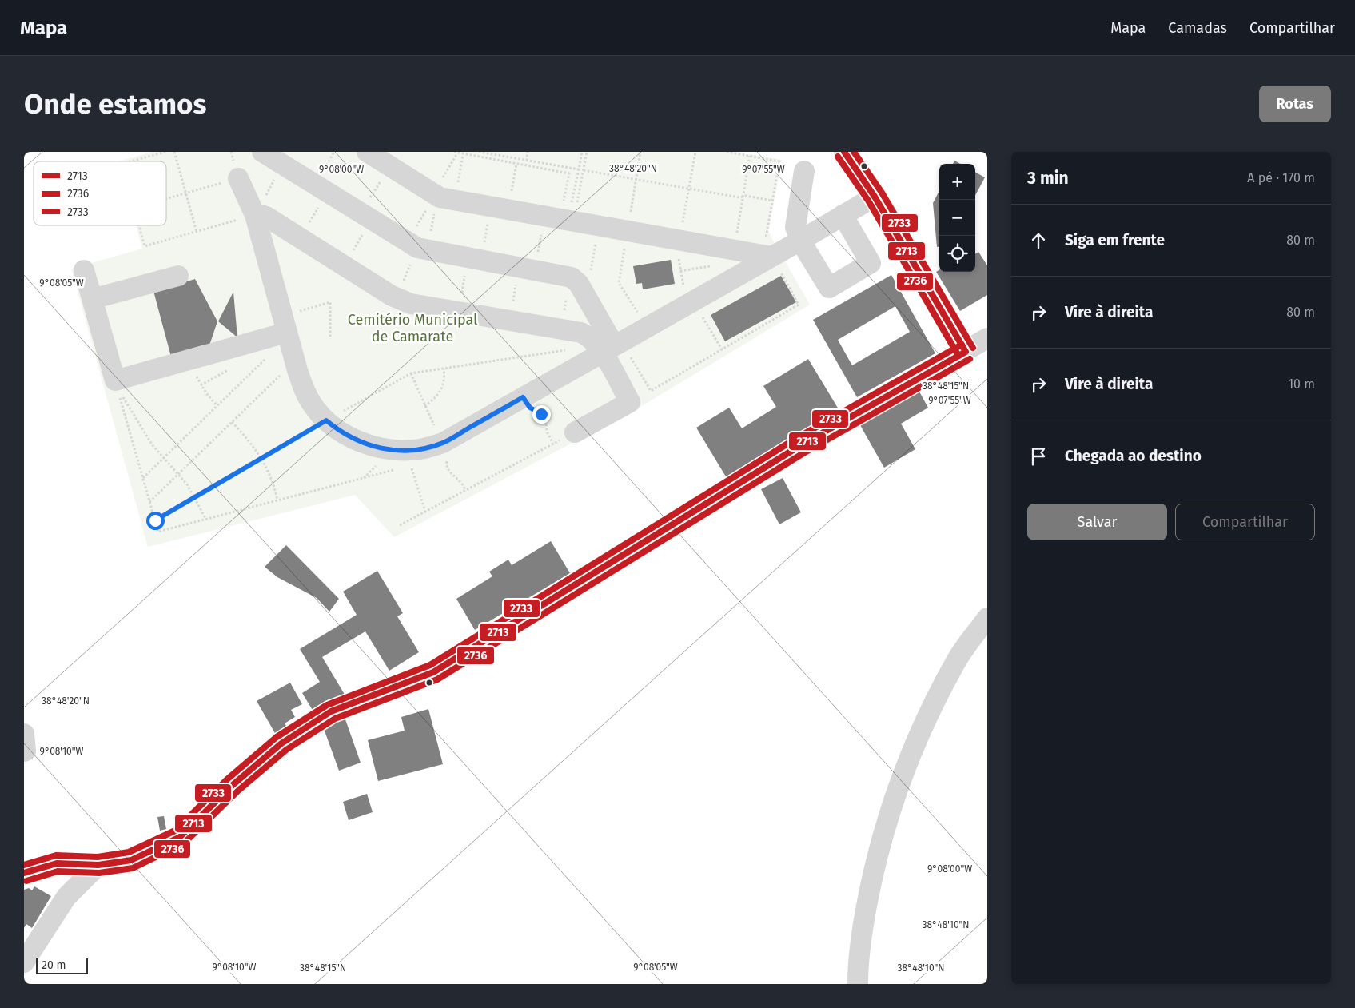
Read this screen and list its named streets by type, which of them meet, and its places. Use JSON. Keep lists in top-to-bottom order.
{
  "parks": ["Cemitério Municipal de Camarate"],
  "lines": ["transit line 2713", "transit line 2733", "transit line 2736"],
  "legend": ["2713", "2736", "2733"],
  "scale_bar": "20 m",
  "page": {
    "header": "Mapa",
    "nav": ["Mapa", "Camadas", "Compartilhar"],
    "buttons": [
      "Rotas",
      ["Salvar", "Compartilhar"]
    ],
    "title": "Onde estamos",
    "heading": ["3 min", "A pé · 170 m"],
    "map_buttons": ["+", "−"],
    "list": [
      ["Siga em frente", "80 m"],
      ["Vire à direita", "80 m"],
      ["Vire à direita", "10 m"],
      "Chegada ao destino"
    ],
    "scale": "20 m"
  },
  "coordinates": [
    "38°48'20\"N",
    "9°08'00\"W",
    "9°07'55\"W",
    "9°08'05\"W",
    "38°48'15\"N",
    "9°08'10\"W",
    "38°48'10\"N"
  ]
}
